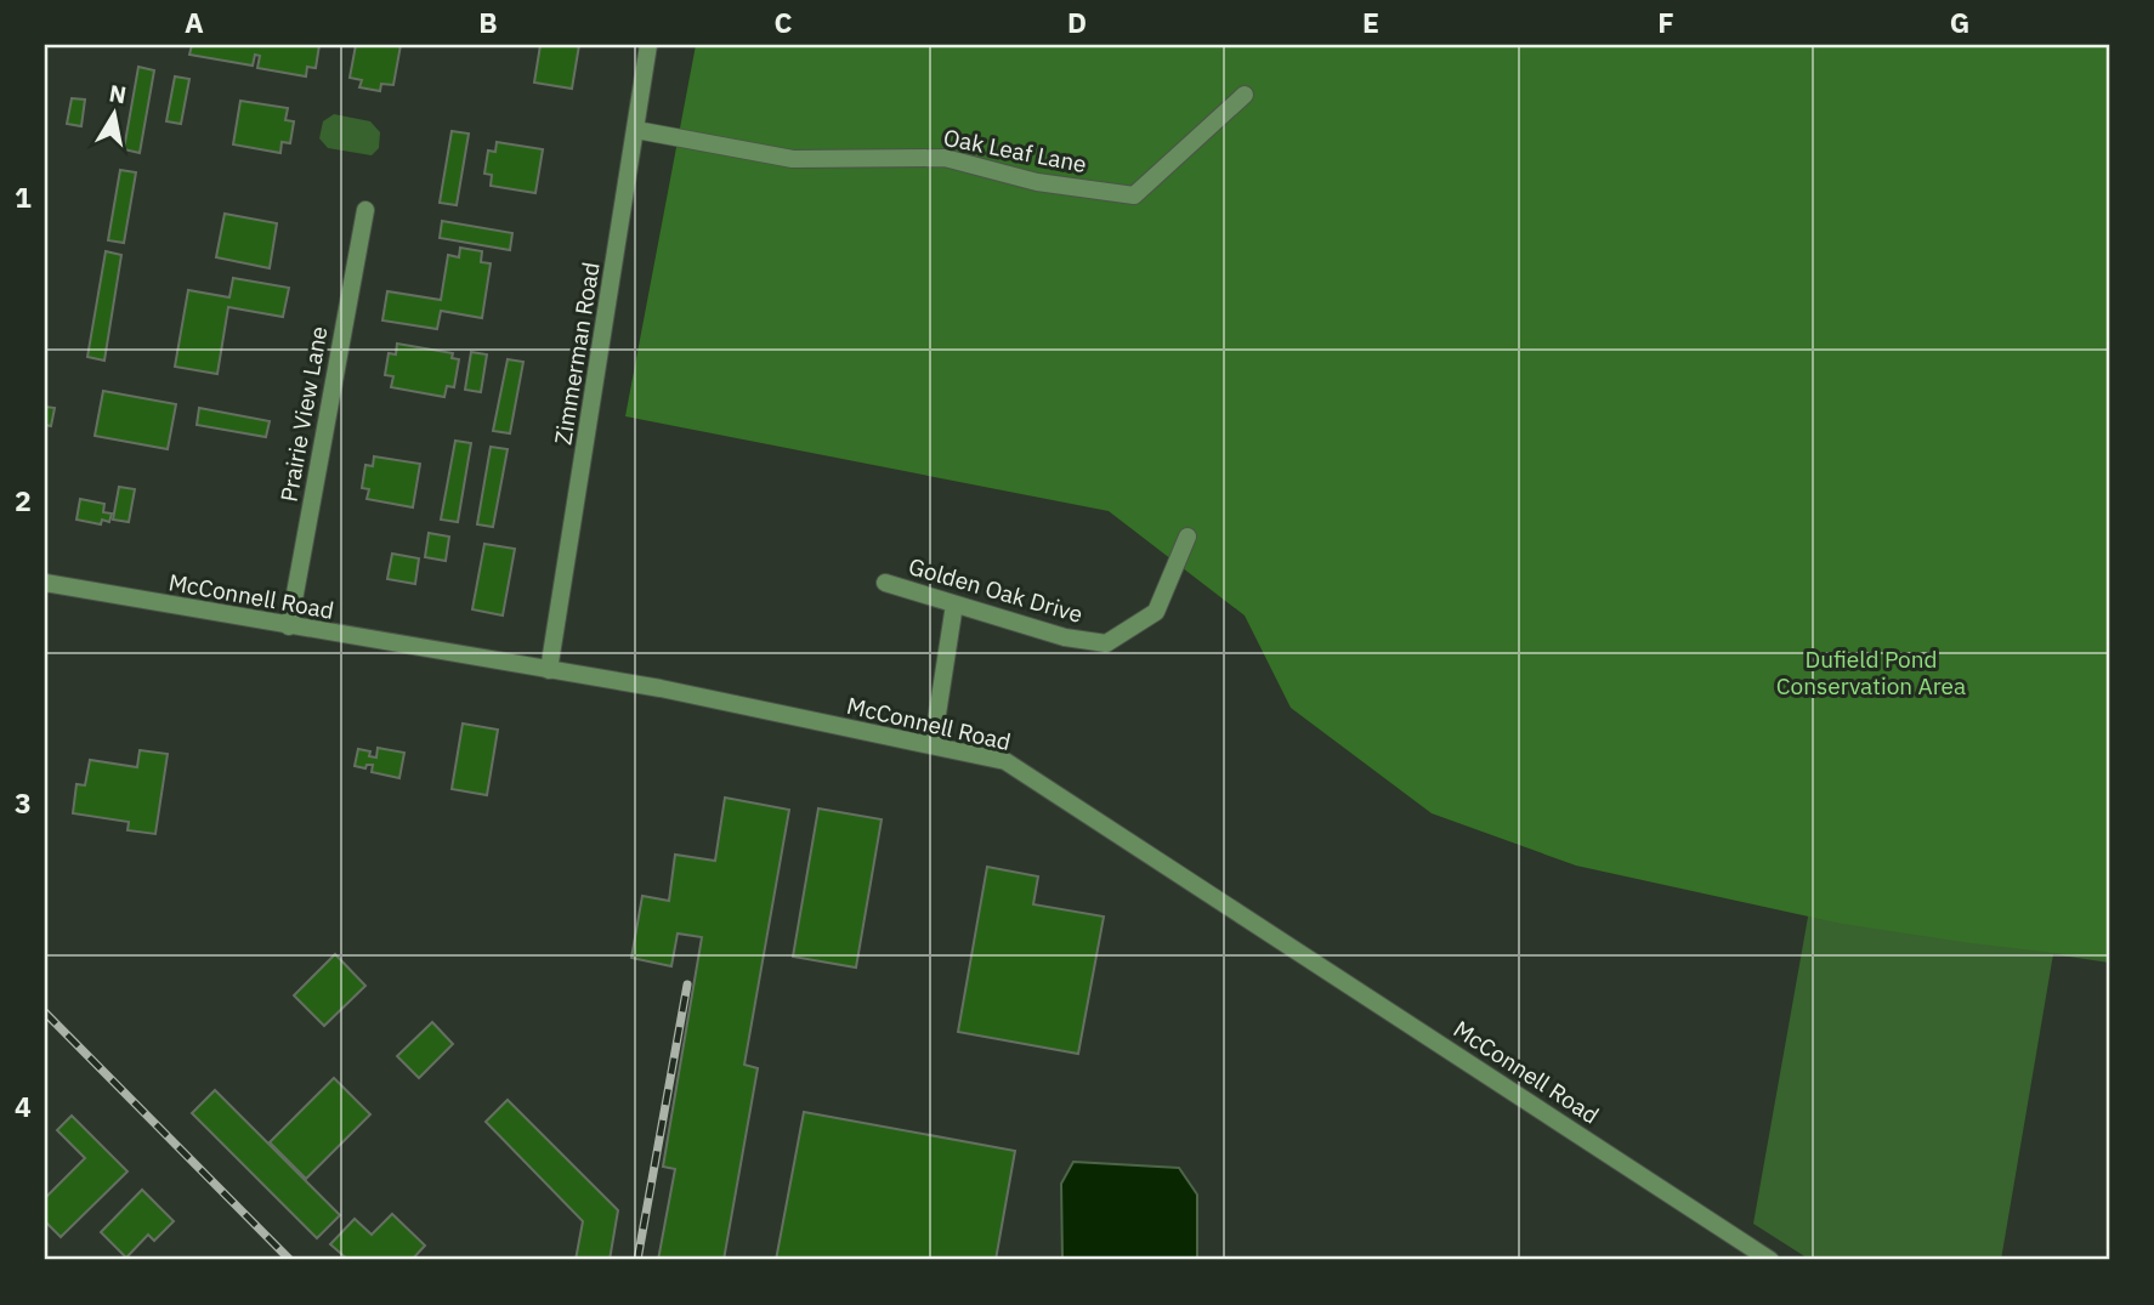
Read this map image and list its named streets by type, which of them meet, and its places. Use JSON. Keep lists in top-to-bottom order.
{
  "streets": {
    "street": [
      "Oak Leaf Lane",
      "Zimmerman Road",
      "Prairie View Lane",
      "Golden Oak Drive",
      "McConnell Road"
    ]
  },
  "crossings": [
    ["Oak Leaf Lane", "Zimmerman Road"],
    ["Zimmerman Road", "McConnell Road"],
    ["Prairie View Lane", "McConnell Road"]
  ],
  "parks": ["Dufield Pond Conservation Area"],
  "north": "top",
  "grid": {
    "columns": [
      "A",
      "B",
      "C",
      "D",
      "E",
      "F",
      "G"
    ],
    "rows": [
      "1",
      "2",
      "3",
      "4"
    ]
  }
}
